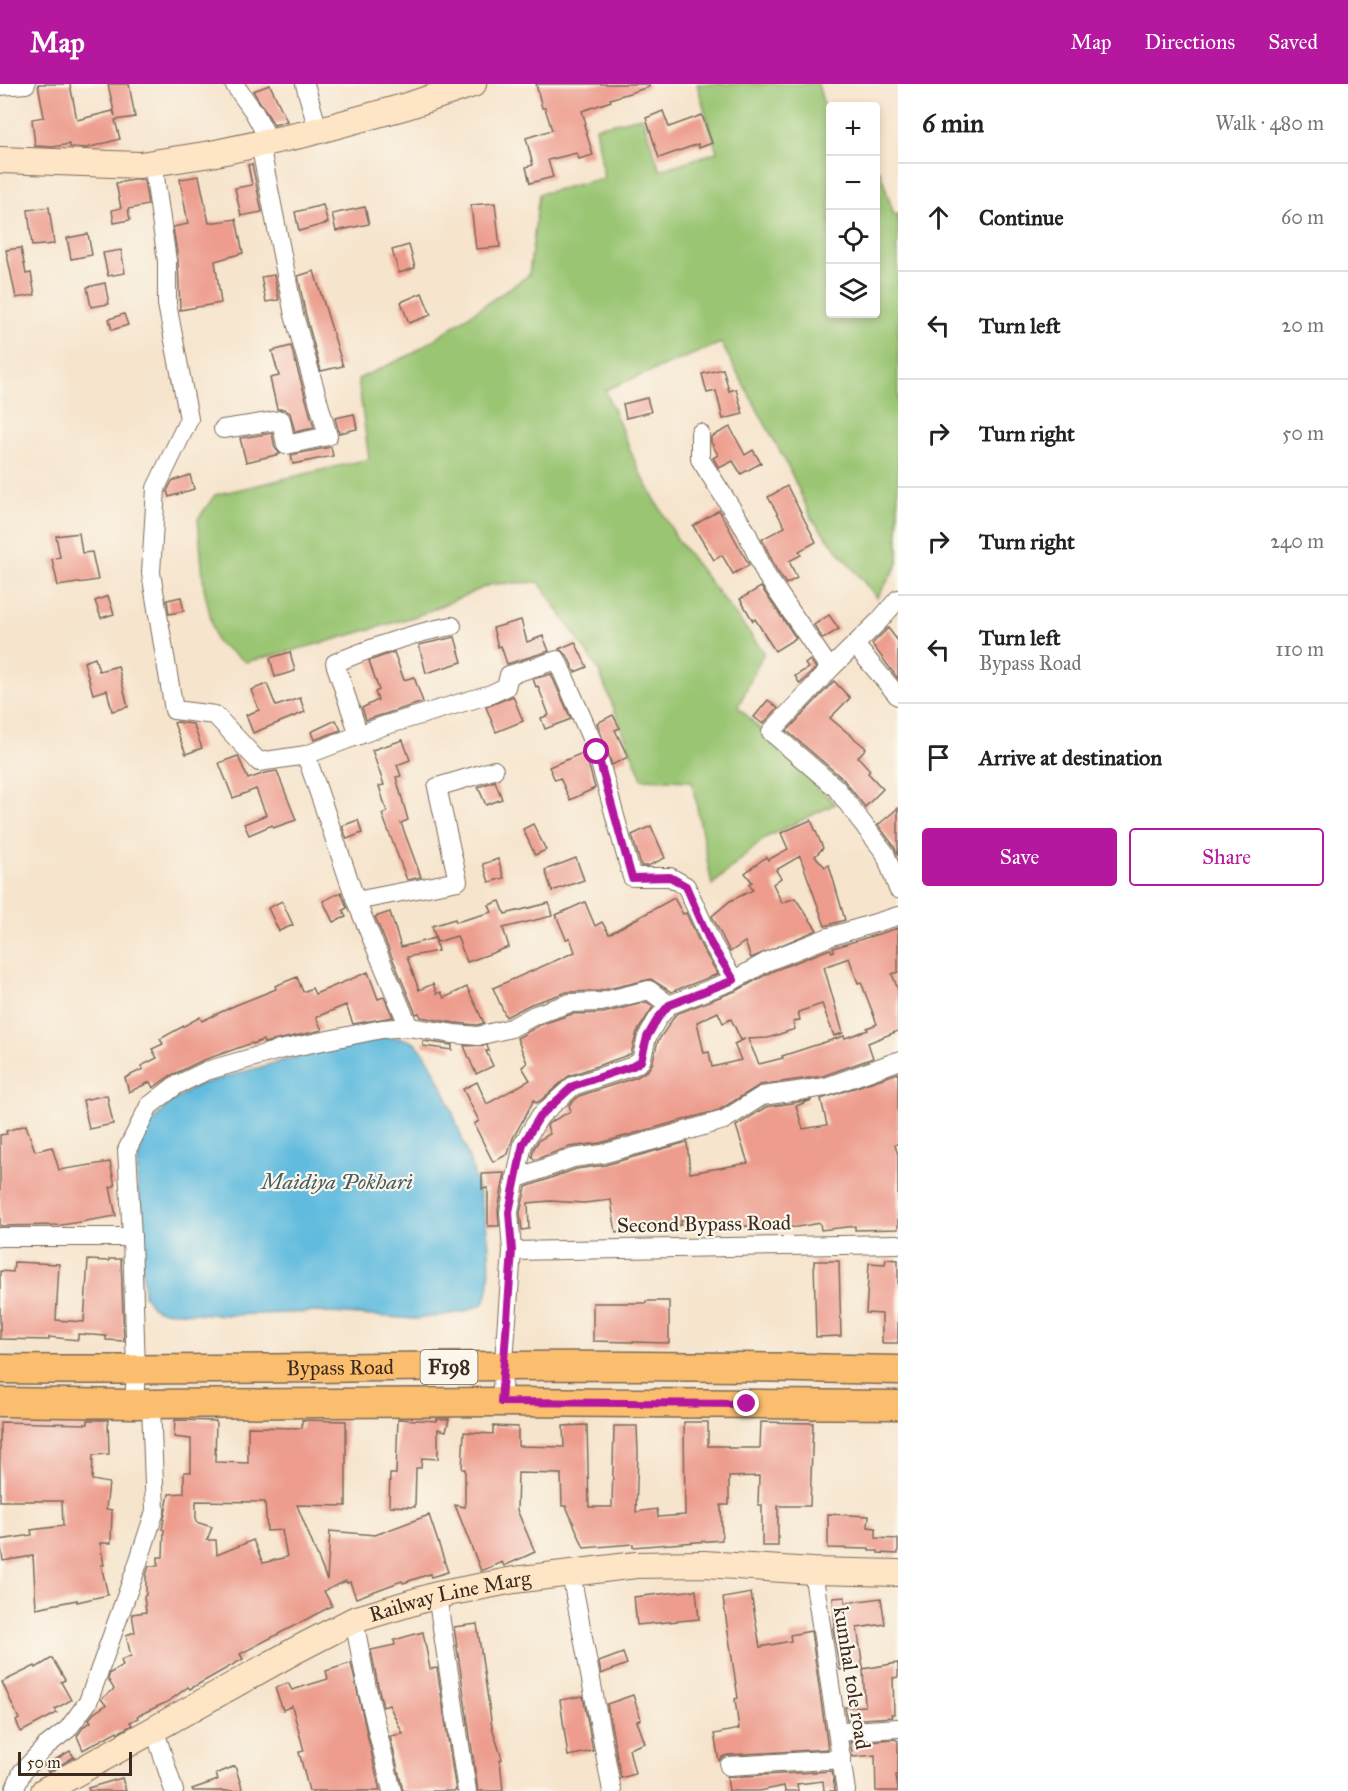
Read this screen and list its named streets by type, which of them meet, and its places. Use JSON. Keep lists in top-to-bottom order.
{
  "streets": {
    "main road": ["F198", "Bypass Road", "Railway Line Marg"],
    "street": ["Second Bypass Road", "kumhal tole road"]
  },
  "crossings": [
    ["Railway Line Marg", "kumhal tole road"]
  ],
  "water": ["Maidiya Pokhari"],
  "scale_bar": "50 m",
  "page": {
    "header": "Map",
    "nav": ["Map", "Directions", "Saved"],
    "heading": ["6 min", "Walk · 480 m"],
    "map_buttons": ["+", "−"],
    "list": [
      ["Continue", "60 m"],
      ["Turn left", "20 m"],
      ["Turn right", "50 m"],
      ["Turn right", "240 m"],
      ["Turn left", "Bypass Road", "110 m"],
      "Arrive at destination"
    ],
    "buttons": ["Save", "Share"],
    "scale": "50 m"
  }
}
